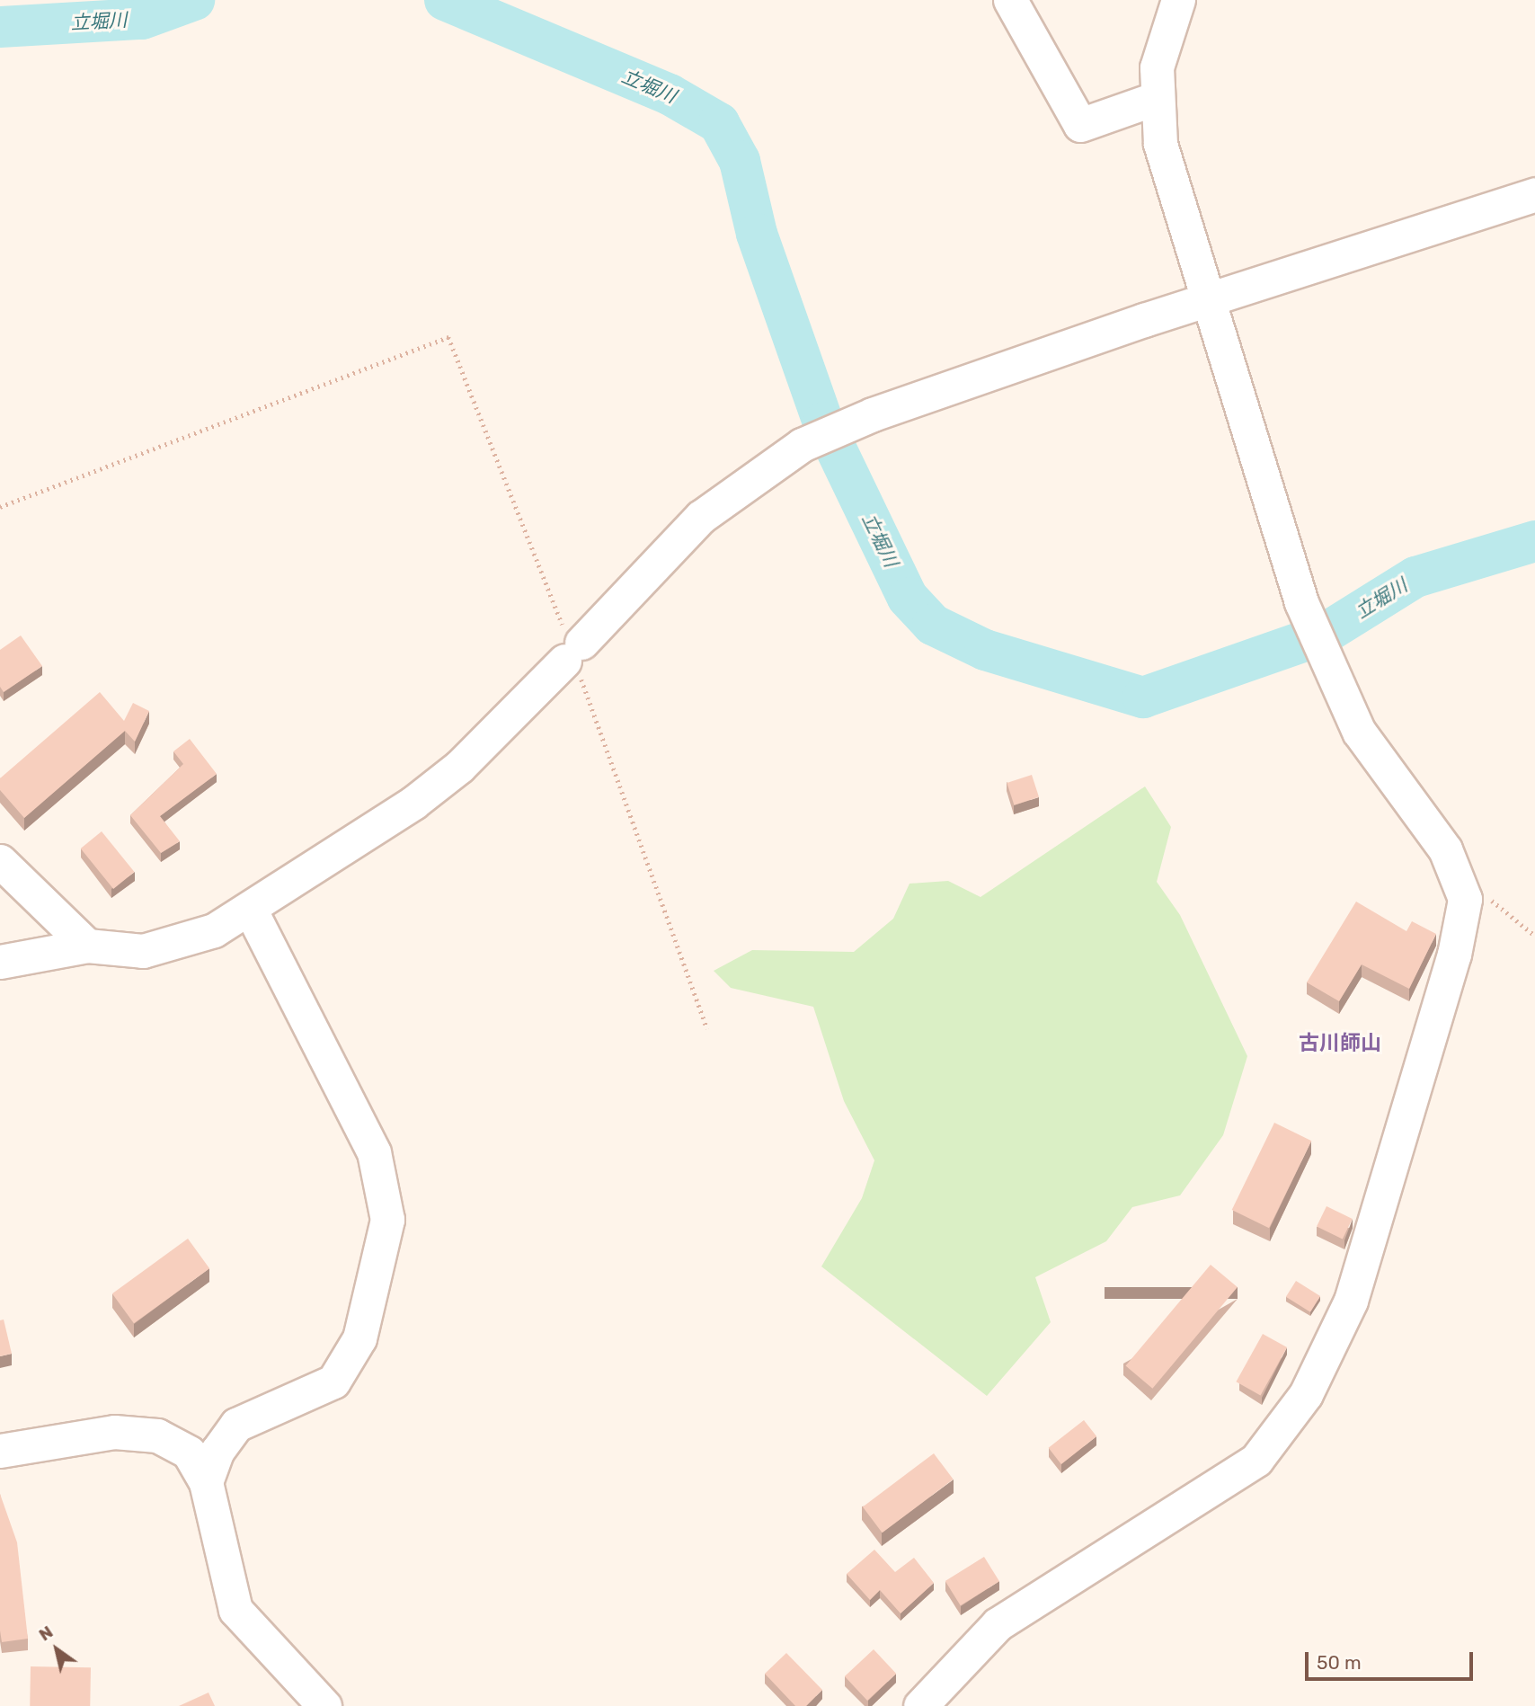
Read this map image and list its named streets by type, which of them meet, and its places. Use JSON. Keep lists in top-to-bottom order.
{
  "districts": ["古川師山"],
  "water": ["立堀川"],
  "scale_bar": "50 m",
  "north": "top left"
}
